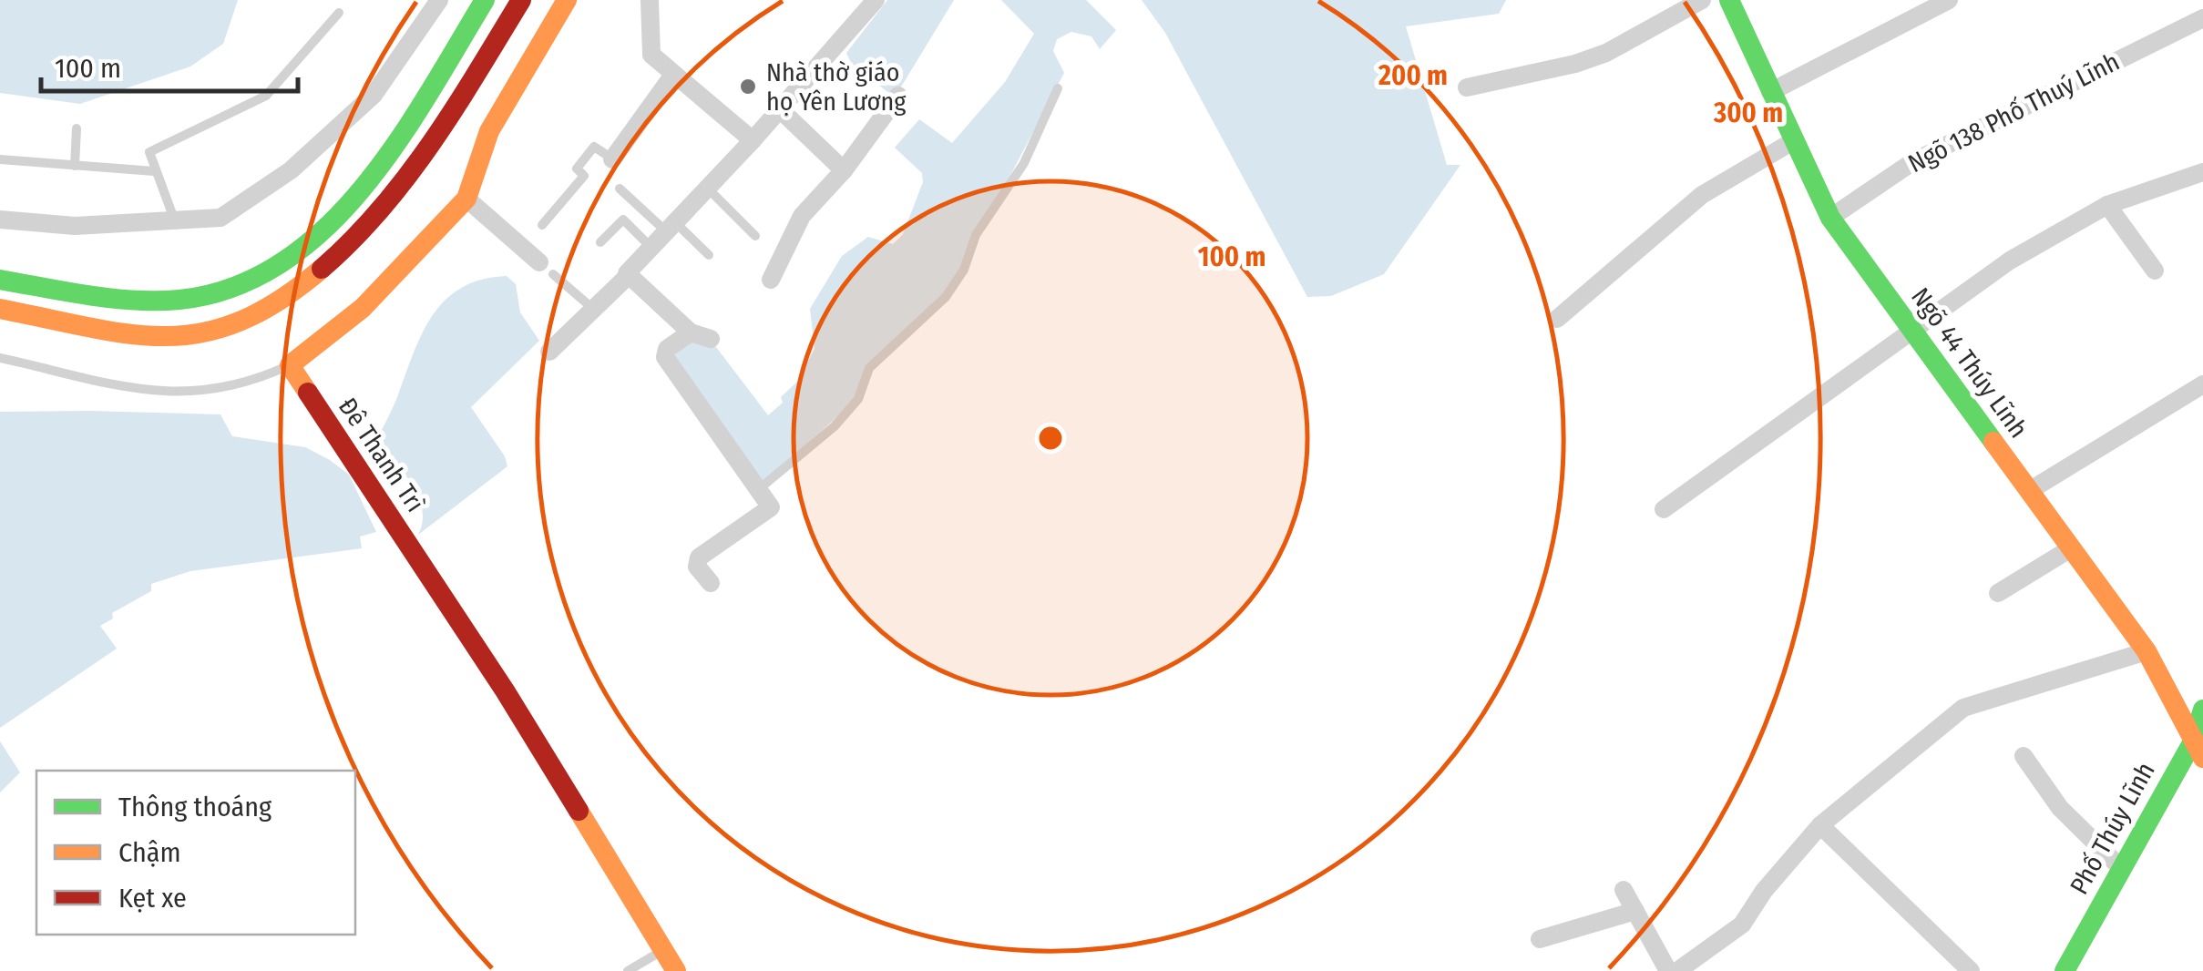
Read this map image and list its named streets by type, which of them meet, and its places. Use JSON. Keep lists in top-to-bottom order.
{
  "streets": {
    "street": [
      "Ngõ 138 Phố Thuý Lĩnh",
      "Ngõ 44 Thúy Lĩnh",
      "Đê Thanh Trì",
      "Phố Thúy Lĩnh"
    ]
  },
  "crossings": [
    ["Ngõ 138 Phố Thuý Lĩnh", "Ngõ 44 Thúy Lĩnh"],
    ["Ngõ 44 Thúy Lĩnh", "Phố Thúy Lĩnh"]
  ],
  "places": ["Nhà thờ giáo họ Yên Lương"],
  "legend": ["Thông thoáng", "Chậm", "Kẹt xe"],
  "scale_bar": "100 m",
  "rings": ["200 m", "300 m", "100 m"]
}
